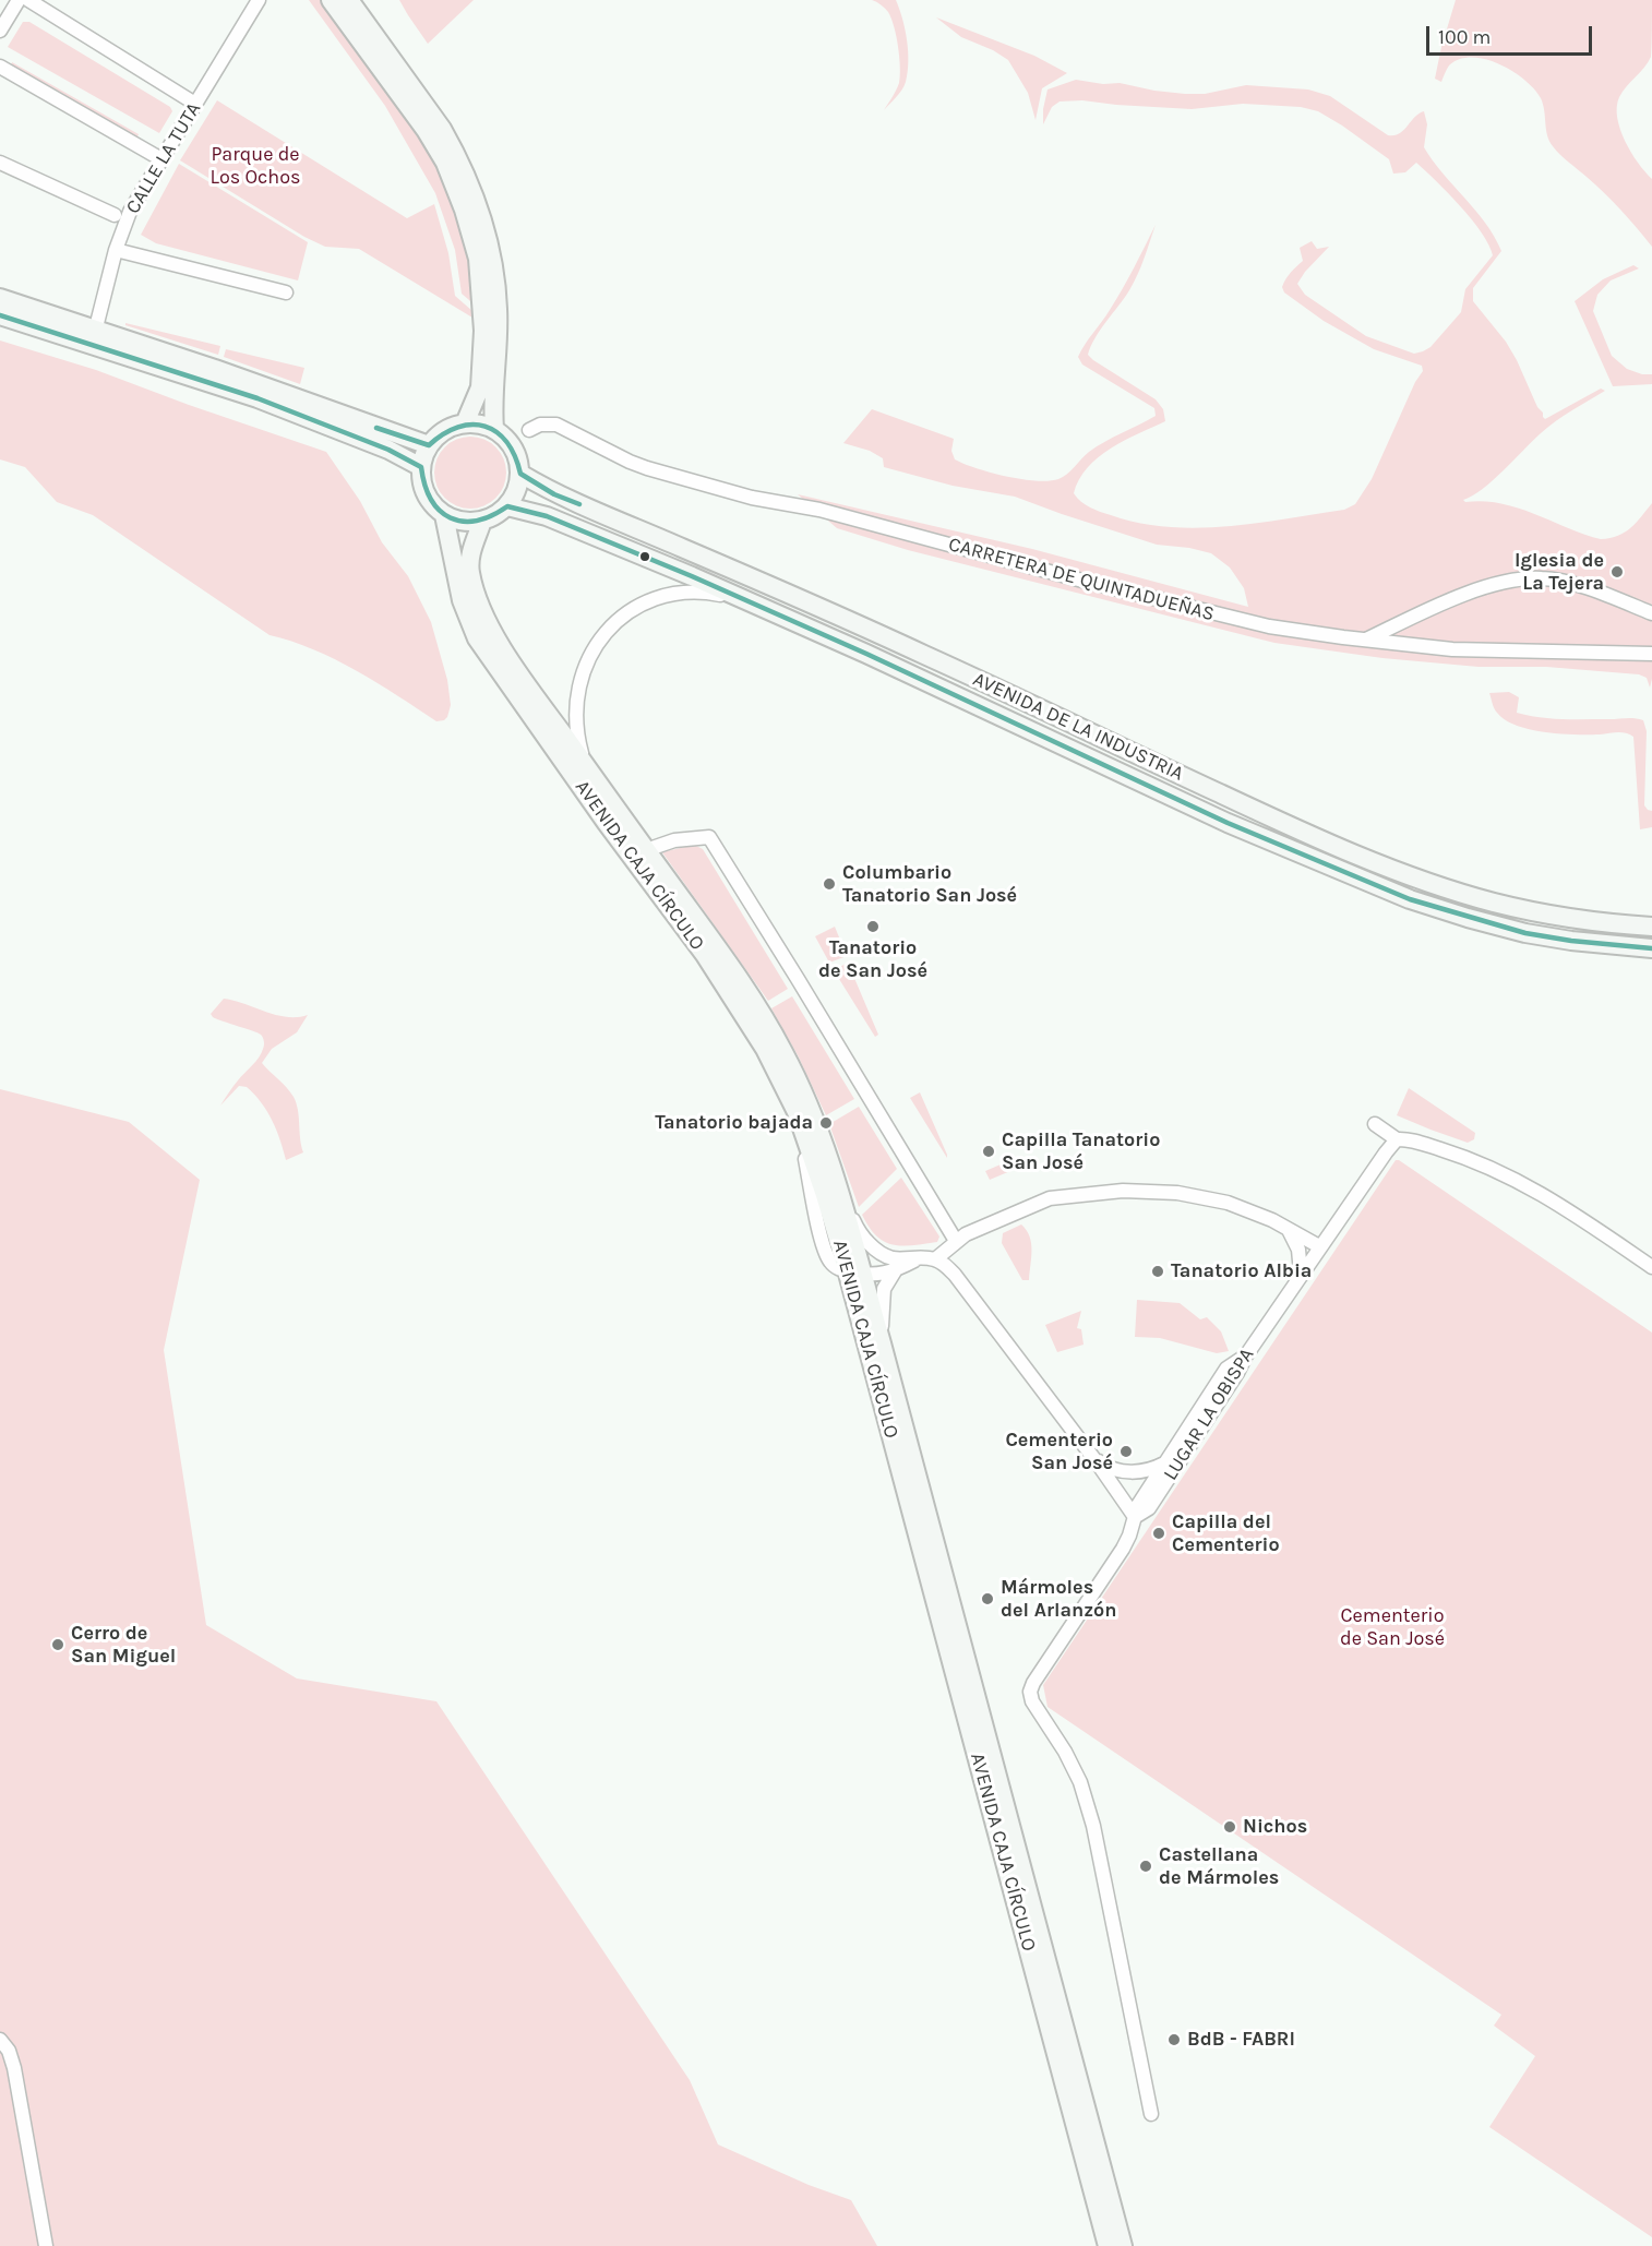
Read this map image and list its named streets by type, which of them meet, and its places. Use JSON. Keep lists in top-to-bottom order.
{
  "streets": {
    "main road": ["AVENIDA DE LA INDUSTRIA", "AVENIDA CAJA CÍRCULO"],
    "street": ["CALLE LA TUTA", "CARRETERA DE QUINTADUEÑAS", "LUGAR LA OBISPA"]
  },
  "crossings": [
    ["AVENIDA DE LA INDUSTRIA", "AVENIDA CAJA CÍRCULO"]
  ],
  "parks": ["Parque de Los Ochos", "Cementerio de San José"],
  "places": [
    "Iglesia de La Tejera",
    "Columbario Tanatorio San José",
    "Tanatorio de San José",
    "Tanatorio bajada",
    "Capilla Tanatorio San José",
    "Tanatorio Albia",
    "Cementerio San José",
    "Capilla del Cementerio",
    "Mármoles del Arlanzón",
    "Cerro de San Miguel",
    "Nichos",
    "Castellana de Mármoles",
    "BdB - FABRI"
  ],
  "scale_bar": "100 m"
}
